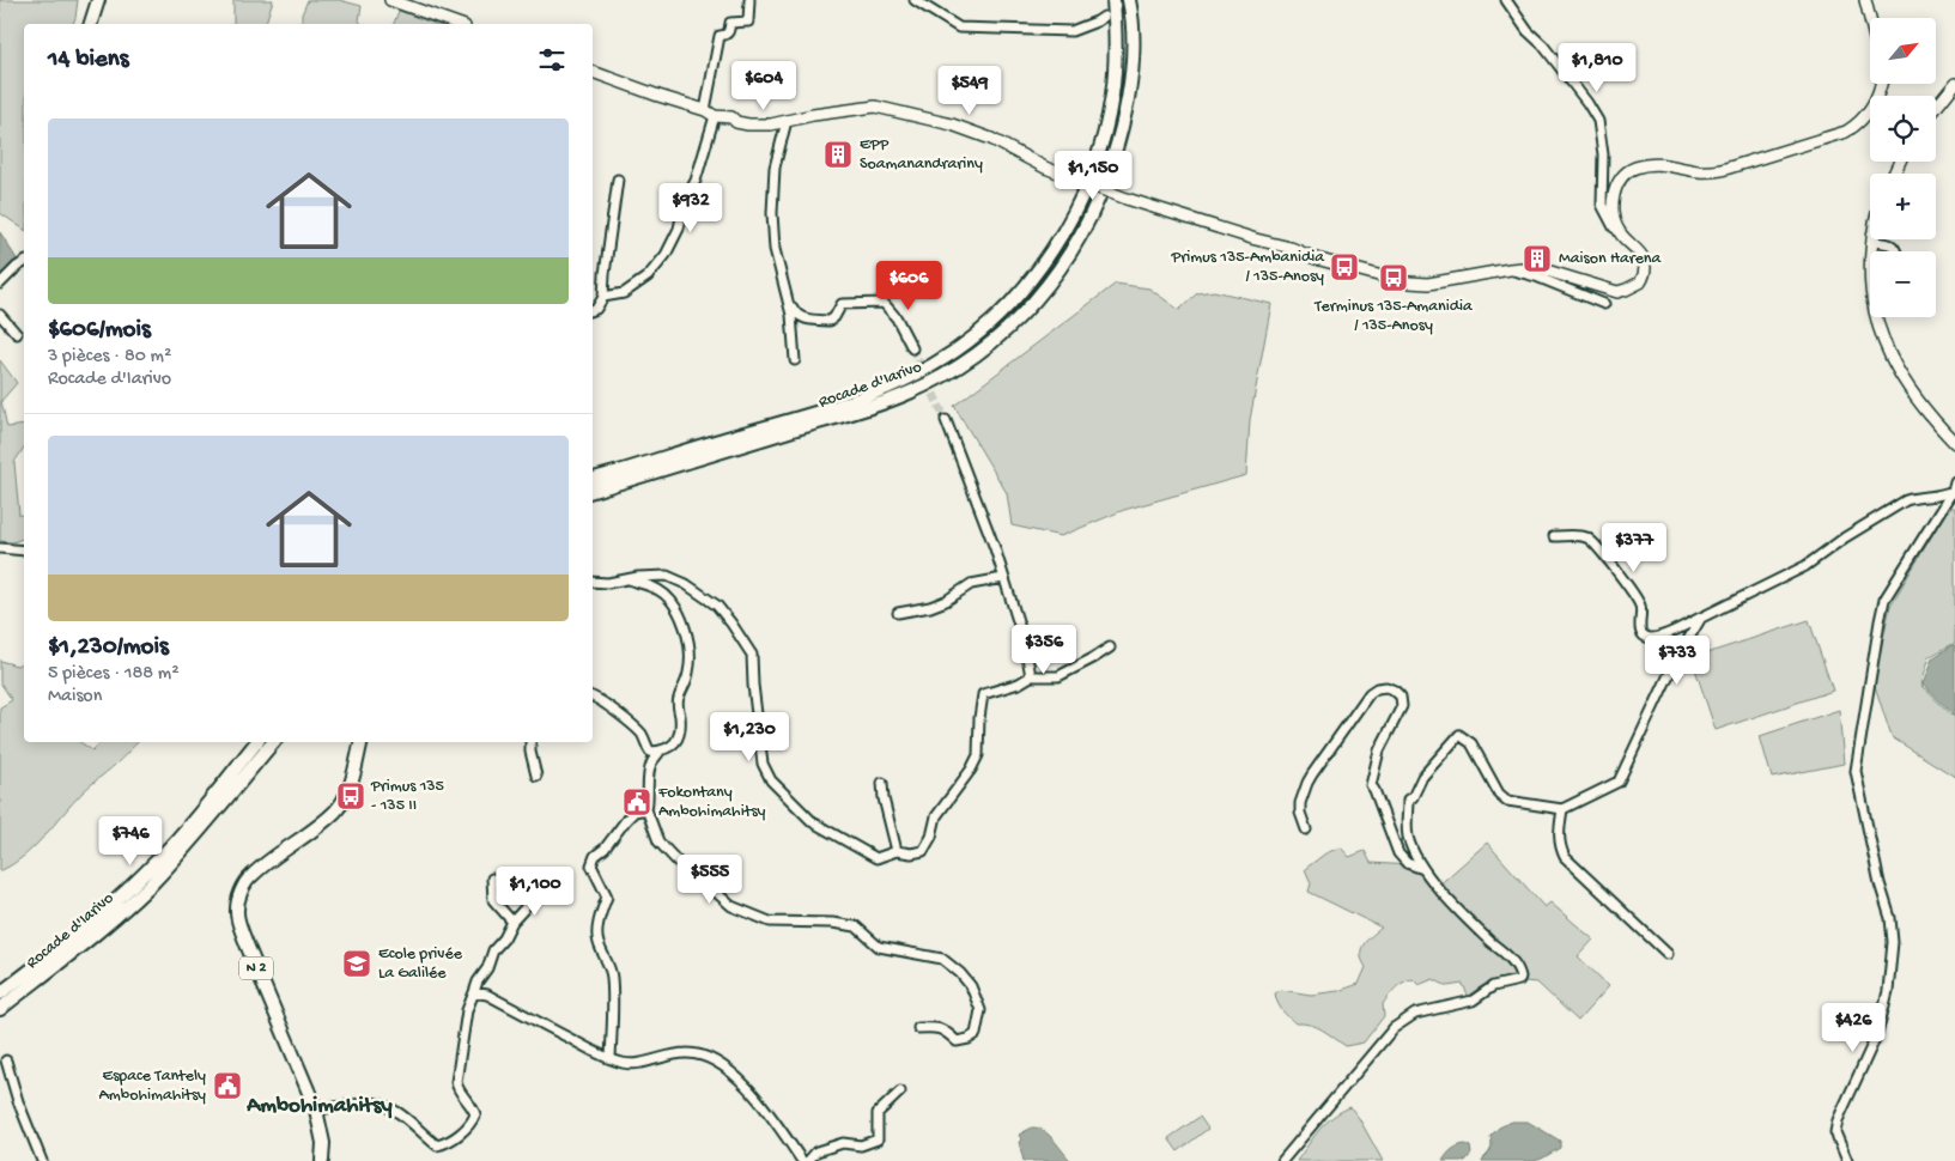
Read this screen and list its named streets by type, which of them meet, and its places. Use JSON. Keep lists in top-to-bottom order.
{
  "streets": {
    "main road": ["Rocade d'Iarivo", "N 2"]
  },
  "districts": ["Ambohimahitsy"],
  "places": {
    "building": ["EPP Soamanandrariny", "Maison Harena"],
    "bus stop": ["Primus 135-Ambanidia / 135-Anosy", "Terminus 135-Amanidia / 135-Anosy", "Primus 135 - 135 II"],
    "public building": ["Fokontany Ambohimahitsy", "Espace Tantely Ambohimahitsy"],
    "school or university": ["Ecole privée La Galilée"]
  },
  "north": "top right",
  "page": {
    "map_buttons": ["+", "−"],
    "heading": "14 biens",
    "price": [
      "$1,810",
      "$604",
      "$549",
      "$1,150",
      "$932",
      "$606",
      "$377",
      "$356",
      "$733",
      "$1,230",
      "$746",
      "$555",
      "$1,100",
      "$426"
    ],
    "list": [
      {
        "name": "$606/mois",
        "note": "3 pièces · 80 m² · Rocade d'Iarivo"
      },
      {
        "name": "$1,230/mois",
        "note": "5 pièces · 188 m² · Maison"
      }
    ]
  }
}
